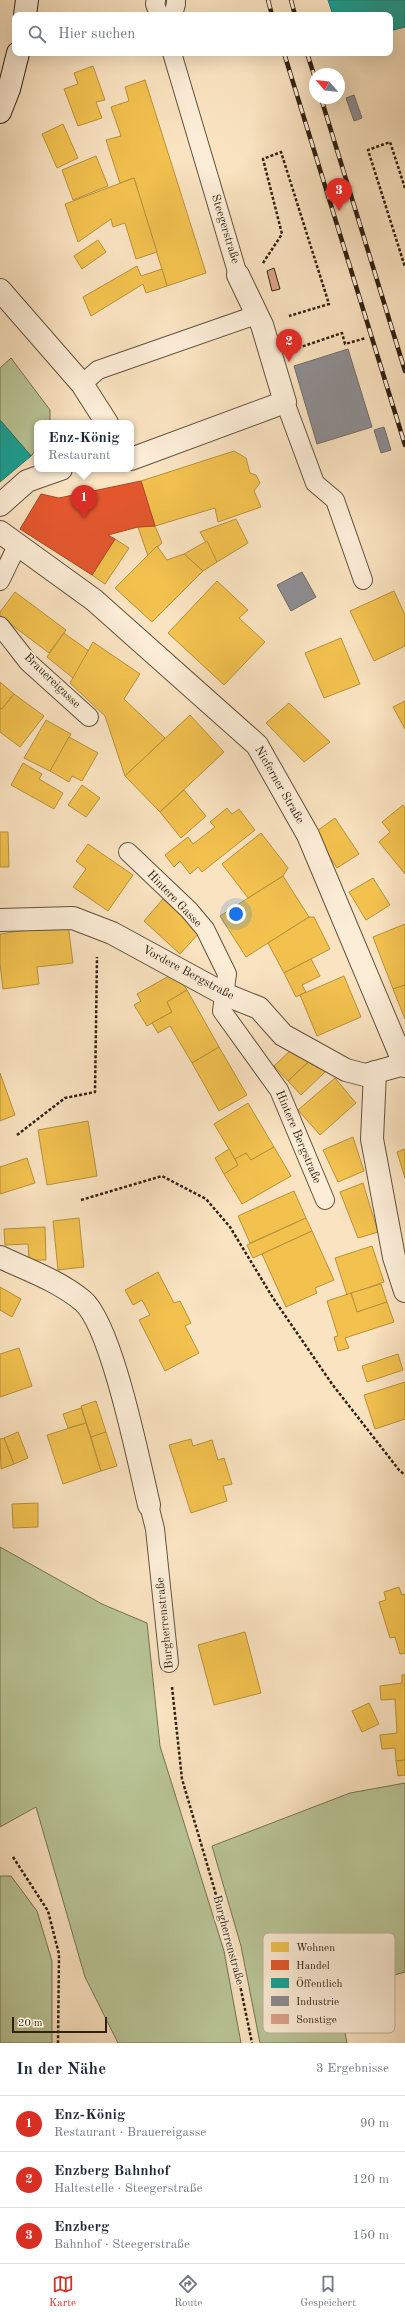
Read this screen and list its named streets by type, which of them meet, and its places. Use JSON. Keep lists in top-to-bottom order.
{
  "streets": {
    "street": [
      "Steegerstraße",
      "Nieferner Straße",
      "Vordere Bergstraße",
      "Burgherrenstraße"
    ],
    "lane": ["Brauereigasse", "Hintere Gasse", "Hintere Bergstraße"]
  },
  "crossings": [
    ["Nieferner Straße", "Vordere Bergstraße"],
    ["Hintere Gasse", "Vordere Bergstraße"],
    ["Hintere Gasse", "Hintere Bergstraße"],
    ["Vordere Bergstraße", "Hintere Bergstraße"]
  ],
  "legend": [
    "Wohnen",
    "Handel",
    "Öffentlich",
    "Industrie",
    "Sonstige"
  ],
  "scale_bar": "20 m",
  "north": "top left",
  "page": {
    "search": "Hier suchen",
    "pins": ["3", "2", "1"],
    "popup": ["Enz-König", "Restaurant"],
    "scale": "20 m",
    "heading": ["In der Nähe", "3 Ergebnisse"],
    "list": [
      {
        "mark": "1",
        "name": "Enz-König",
        "note": "Restaurant · Brauereigasse",
        "value": "90 m"
      },
      {
        "mark": "2",
        "name": "Enzberg Bahnhof",
        "note": "Haltestelle · Steegerstraße",
        "value": "120 m"
      },
      {
        "mark": "3",
        "name": "Enzberg",
        "note": "Bahnhof · Steegerstraße",
        "value": "150 m"
      }
    ],
    "nav": ["Karte", "Route", "Gespeichert"]
  }
}
